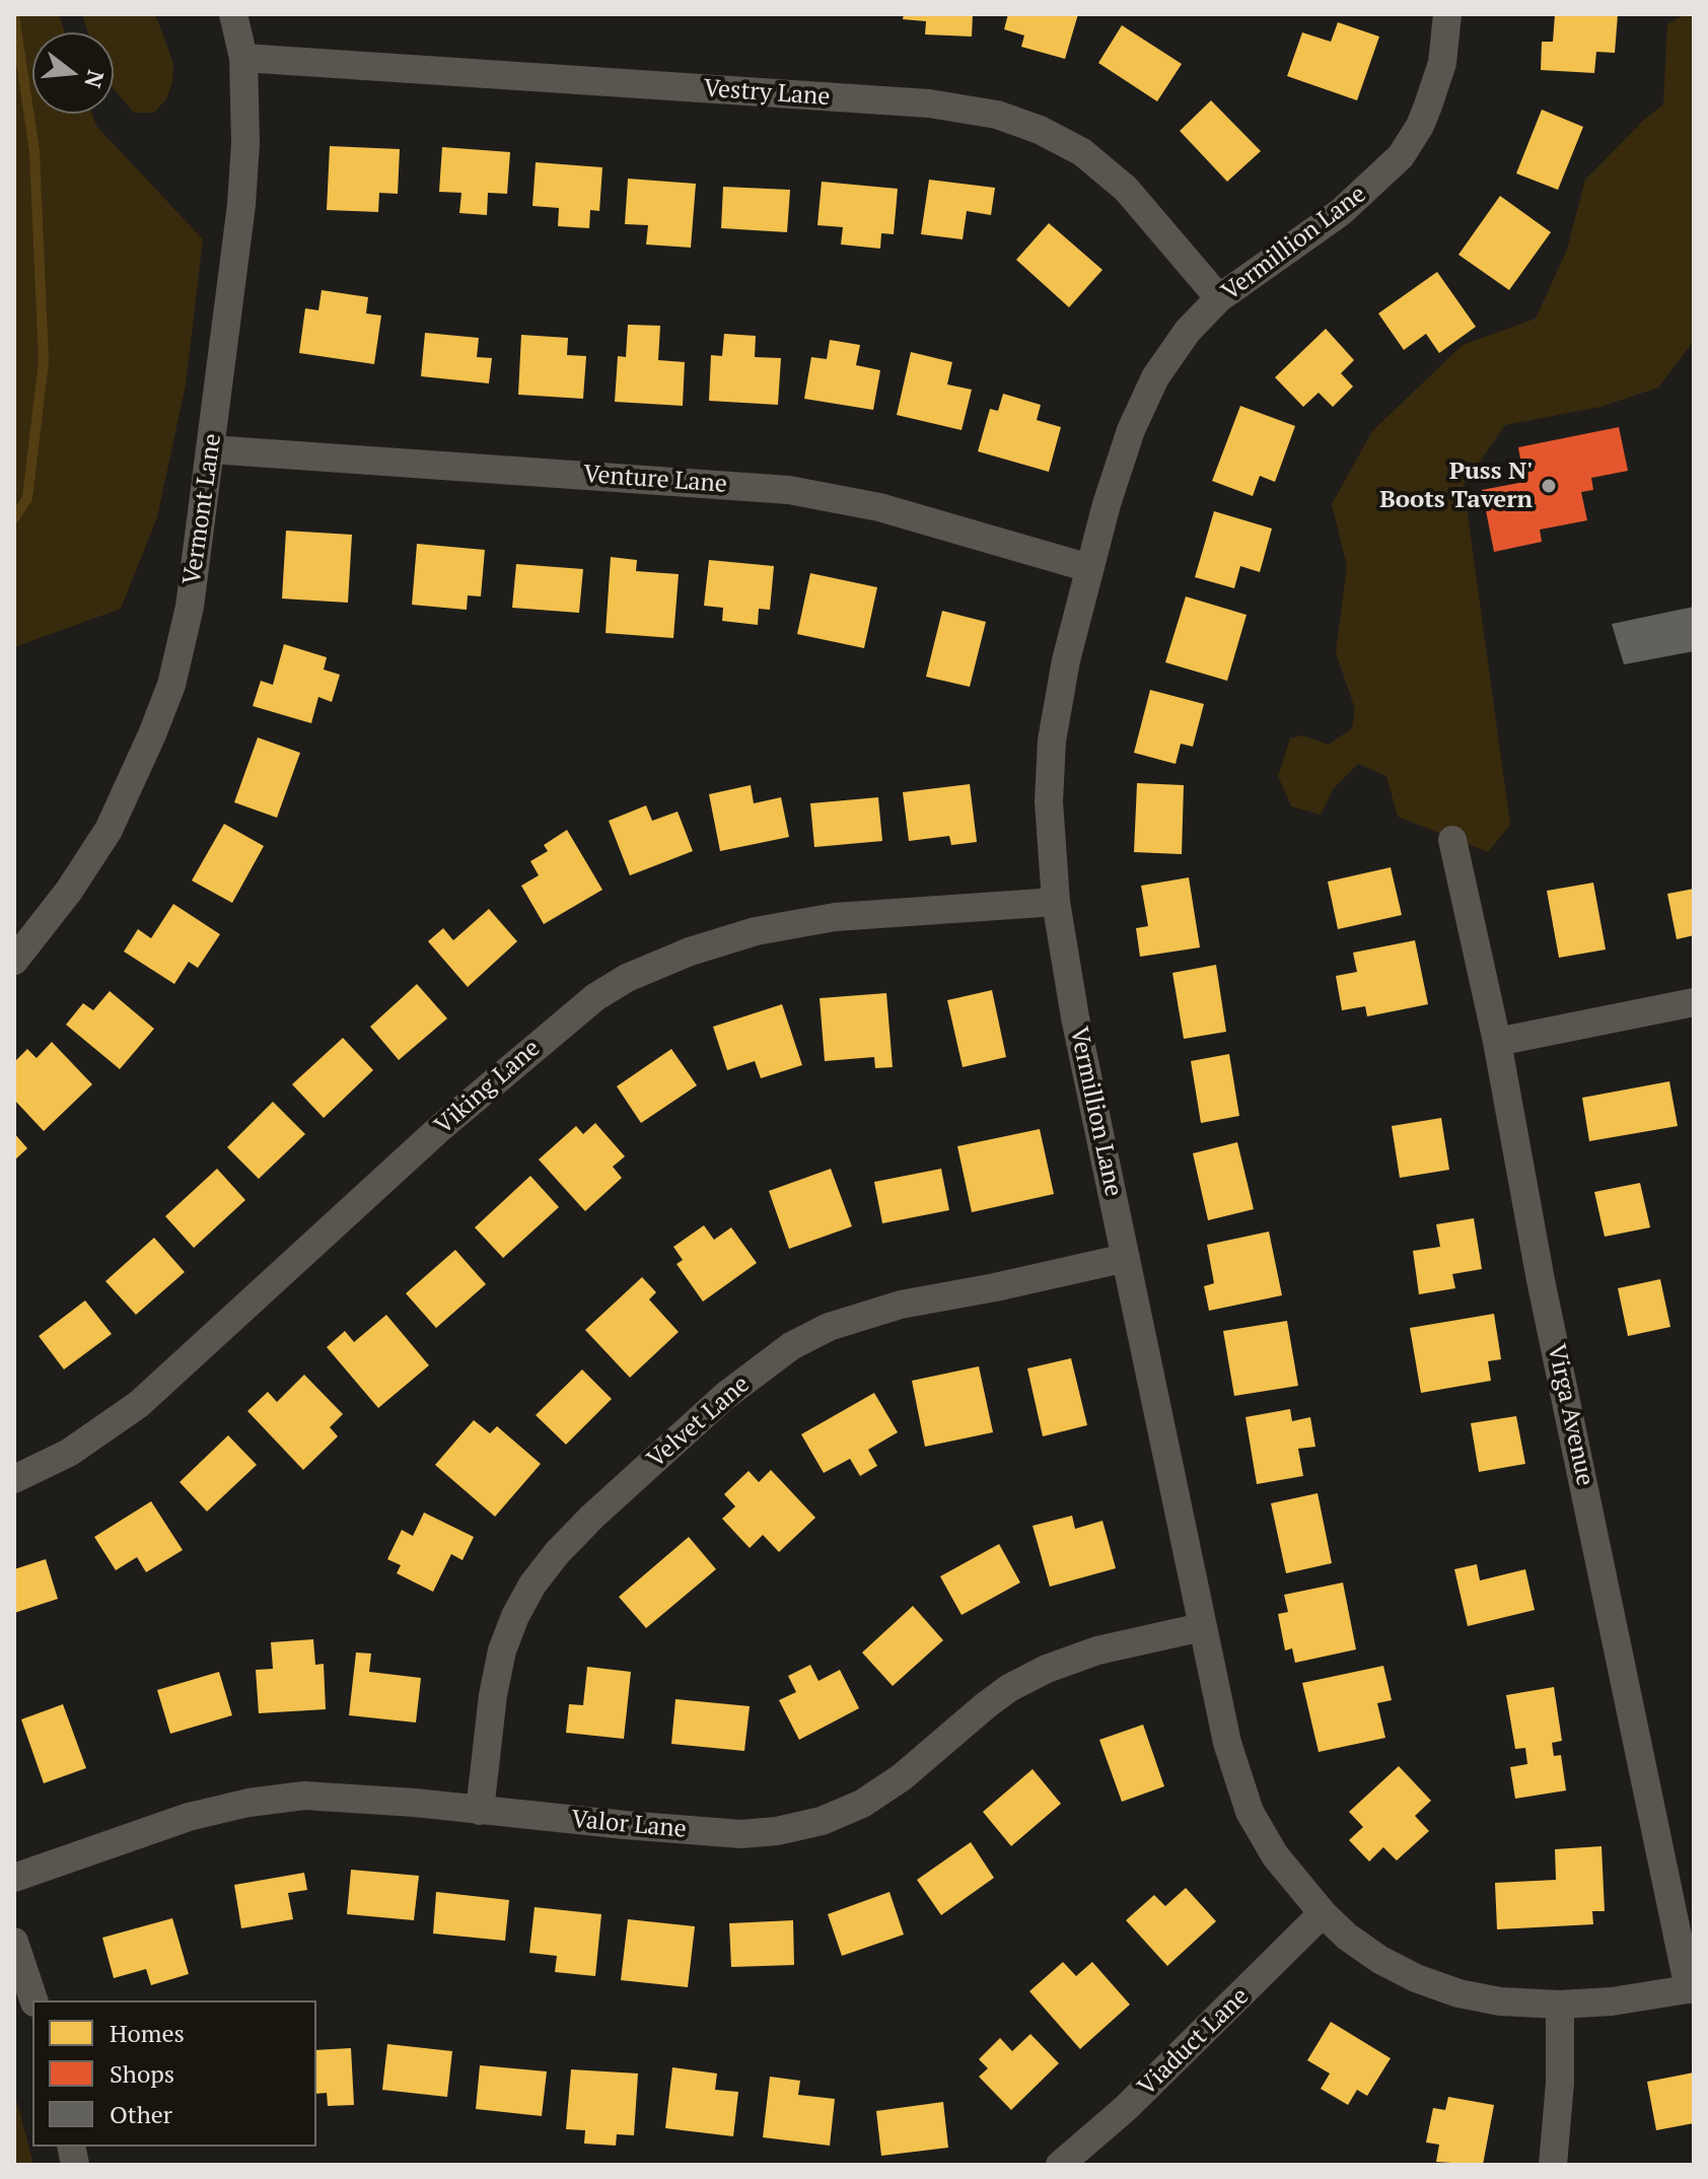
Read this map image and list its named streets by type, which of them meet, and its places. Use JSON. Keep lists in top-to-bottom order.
{
  "streets": {
    "street": [
      "Vestry Lane",
      "Vermillion Lane",
      "Venture Lane",
      "Vermont Lane",
      "Viking Lane",
      "Virga Avenue",
      "Velvet Lane",
      "Valor Lane",
      "Viaduct Lane"
    ]
  },
  "crossings": [
    ["Vestry Lane", "Vermillion Lane"],
    ["Vestry Lane", "Vermont Lane"],
    ["Vermillion Lane", "Venture Lane"],
    ["Vermillion Lane", "Viking Lane"],
    ["Vermillion Lane", "Virga Avenue"],
    ["Vermillion Lane", "Velvet Lane"],
    ["Vermillion Lane", "Valor Lane"],
    ["Vermillion Lane", "Viaduct Lane"],
    ["Venture Lane", "Vermont Lane"],
    ["Velvet Lane", "Valor Lane"]
  ],
  "places": ["Puss N' Boots Tavern"],
  "legend": ["Homes", "Shops", "Other"],
  "north": "right"
}
